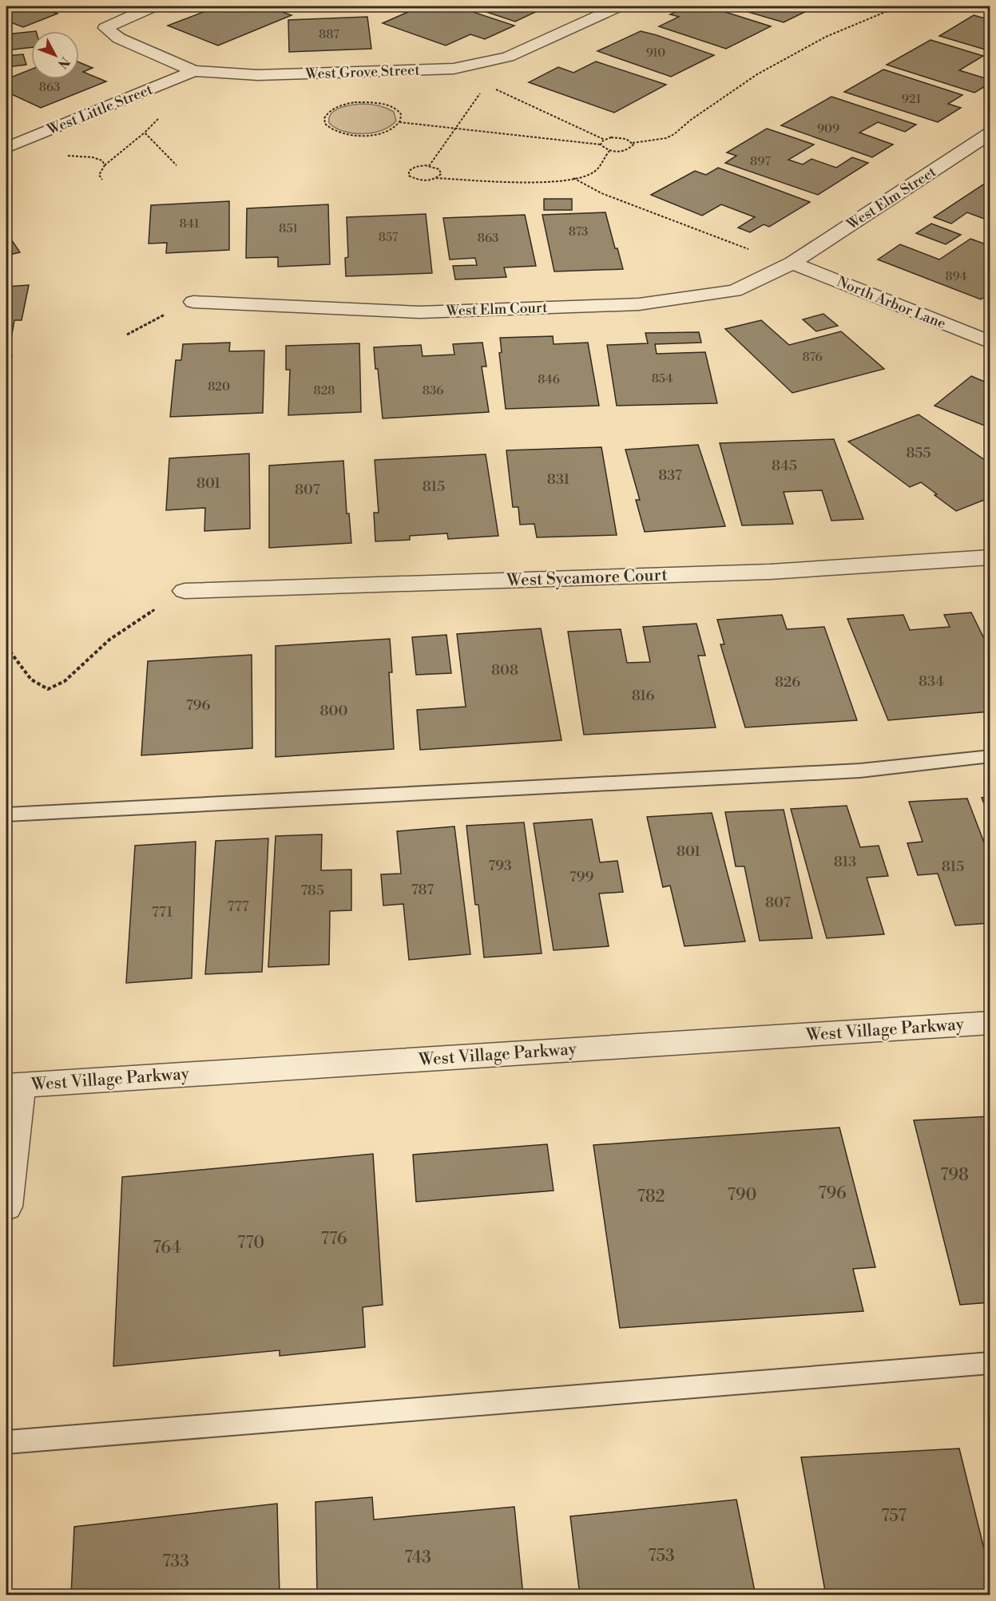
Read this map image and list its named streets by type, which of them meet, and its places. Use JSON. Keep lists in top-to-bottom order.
{
  "streets": {
    "street": [
      "West Grove Street",
      "West Little Street",
      "West Elm Street",
      "North Arbor Lane",
      "West Elm Court",
      "West Sycamore Court",
      "West Village Parkway"
    ]
  },
  "crossings": [
    ["West Grove Street", "West Little Street"],
    ["West Elm Street", "North Arbor Lane"],
    ["West Elm Street", "West Elm Court"],
    ["North Arbor Lane", "West Elm Court"]
  ],
  "house_numbers": [
    "887",
    "910",
    "863",
    "921",
    "909",
    "897",
    "841",
    "851",
    "873",
    "857",
    "863",
    "894",
    "876",
    "854",
    "846",
    "820",
    "828",
    "836",
    "855",
    "845",
    "837",
    "831",
    "801",
    "815",
    "807",
    "808",
    "834",
    "826",
    "816",
    "796",
    "800",
    "801",
    "813",
    "793",
    "815",
    "799",
    "787",
    "785",
    "807",
    "777",
    "771",
    "798",
    "796",
    "790",
    "782",
    "776",
    "770",
    "764",
    "757",
    "753",
    "743",
    "733"
  ],
  "north": "bottom right"
}
